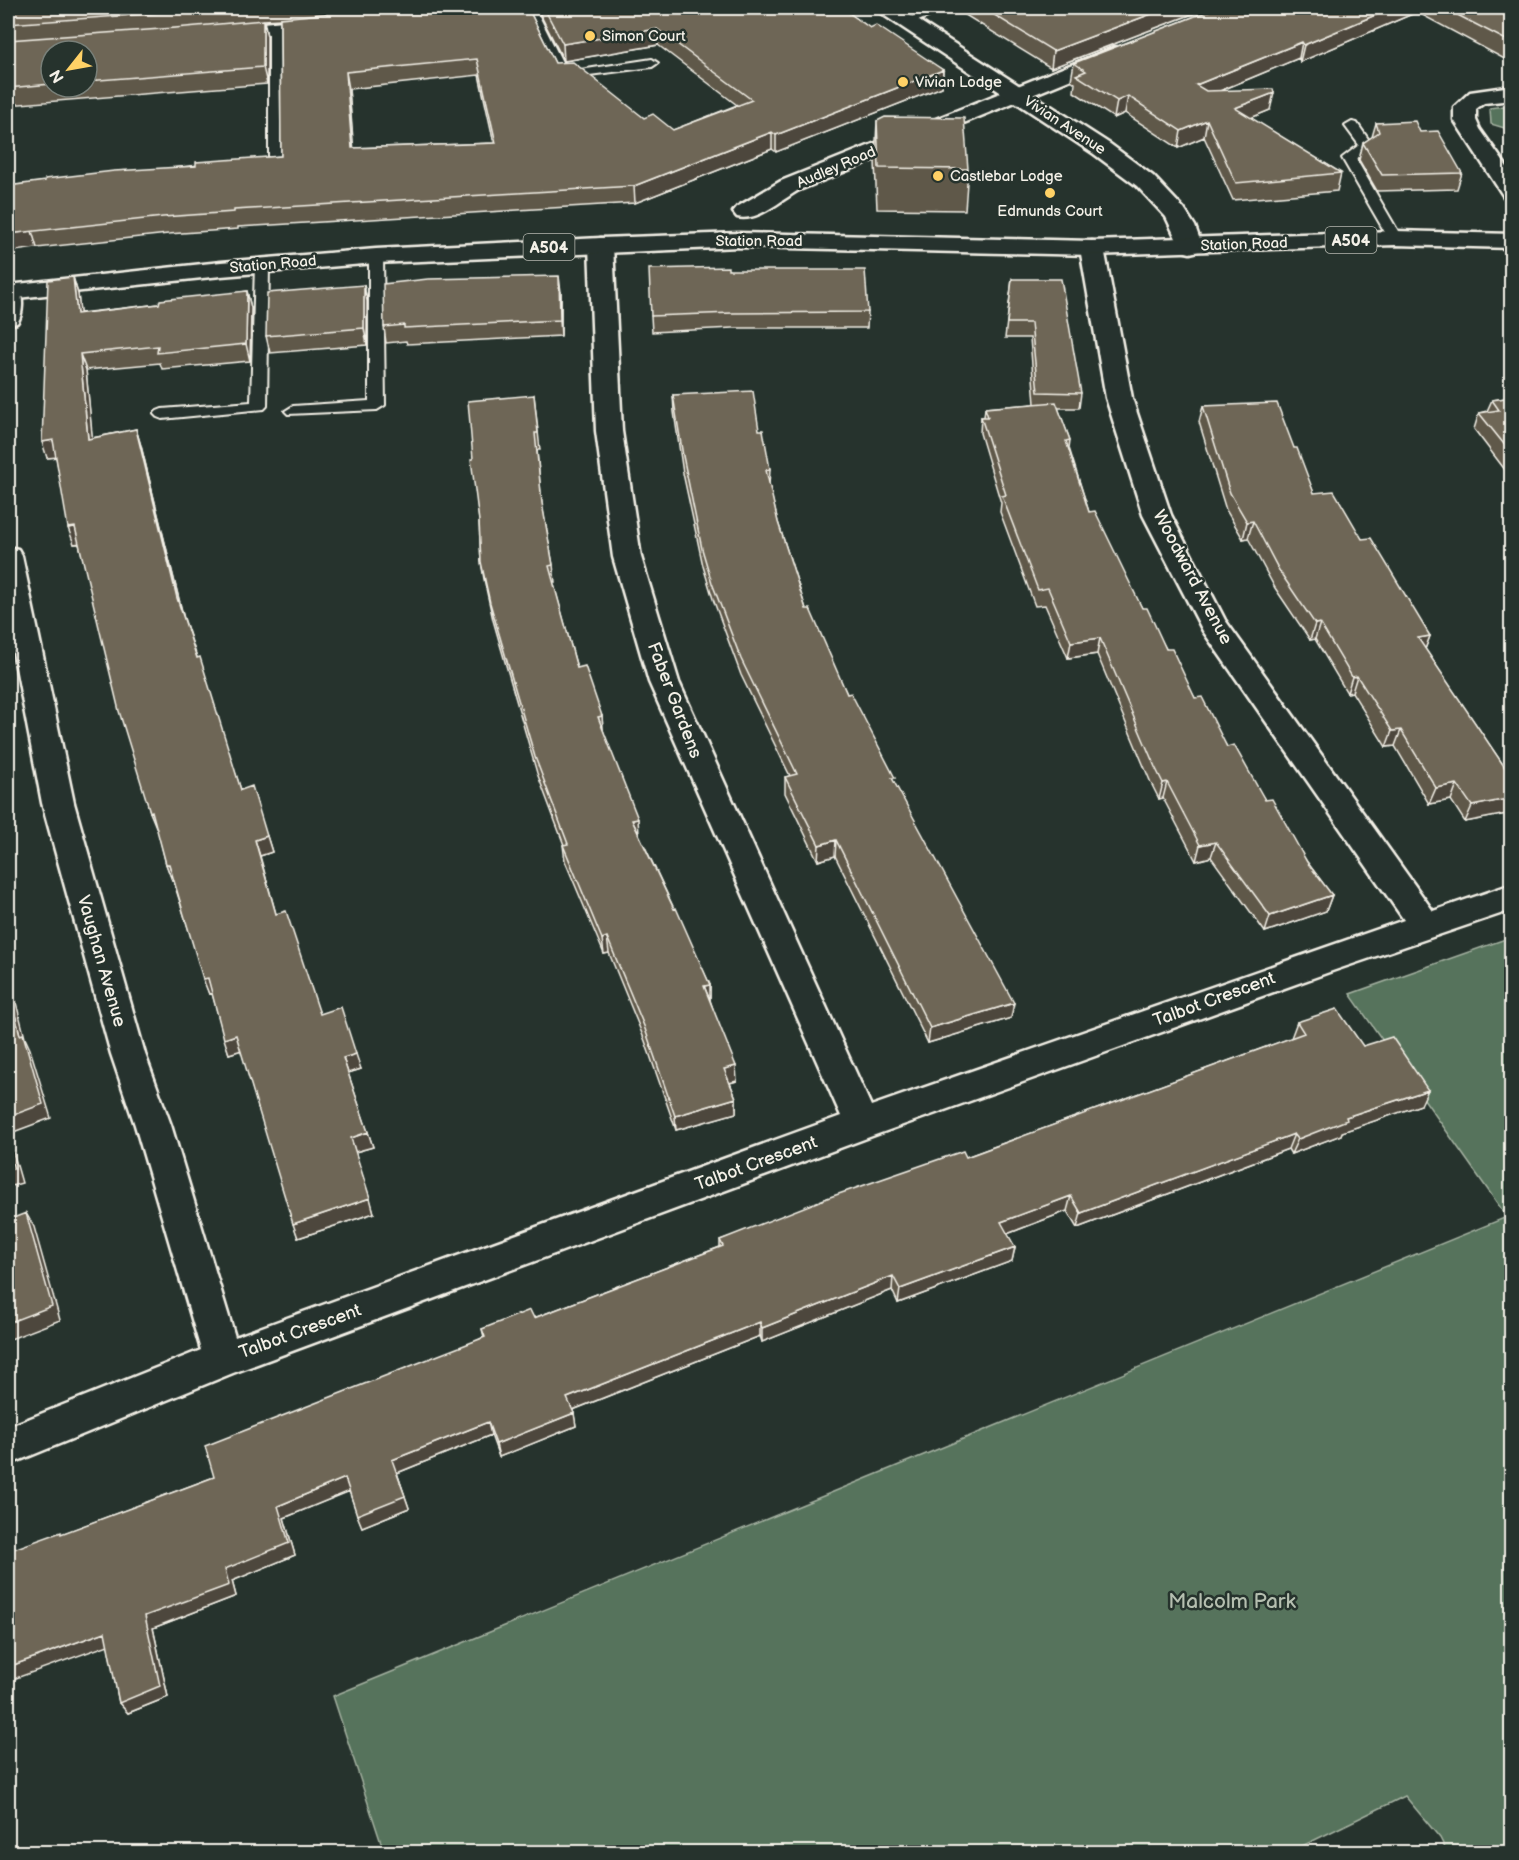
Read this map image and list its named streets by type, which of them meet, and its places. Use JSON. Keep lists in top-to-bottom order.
{
  "streets": {
    "street": [
      "Vivian Avenue",
      "Audley Road",
      "A504",
      "Station Road",
      "Woodward Avenue",
      "Faber Gardens",
      "Vaughan Avenue",
      "Talbot Crescent"
    ]
  },
  "crossings": [
    ["Vivian Avenue", "Audley Road"],
    ["Vivian Avenue", "Station Road"],
    ["Station Road", "Woodward Avenue"],
    ["Station Road", "Faber Gardens"],
    ["Woodward Avenue", "Talbot Crescent"],
    ["Faber Gardens", "Talbot Crescent"],
    ["Vaughan Avenue", "Talbot Crescent"]
  ],
  "parks": ["Malcolm Park"],
  "places": [
    "Simon Court",
    "Vivian Lodge",
    "Castlebar Lodge",
    "Edmunds Court"
  ],
  "north": "bottom left"
}
